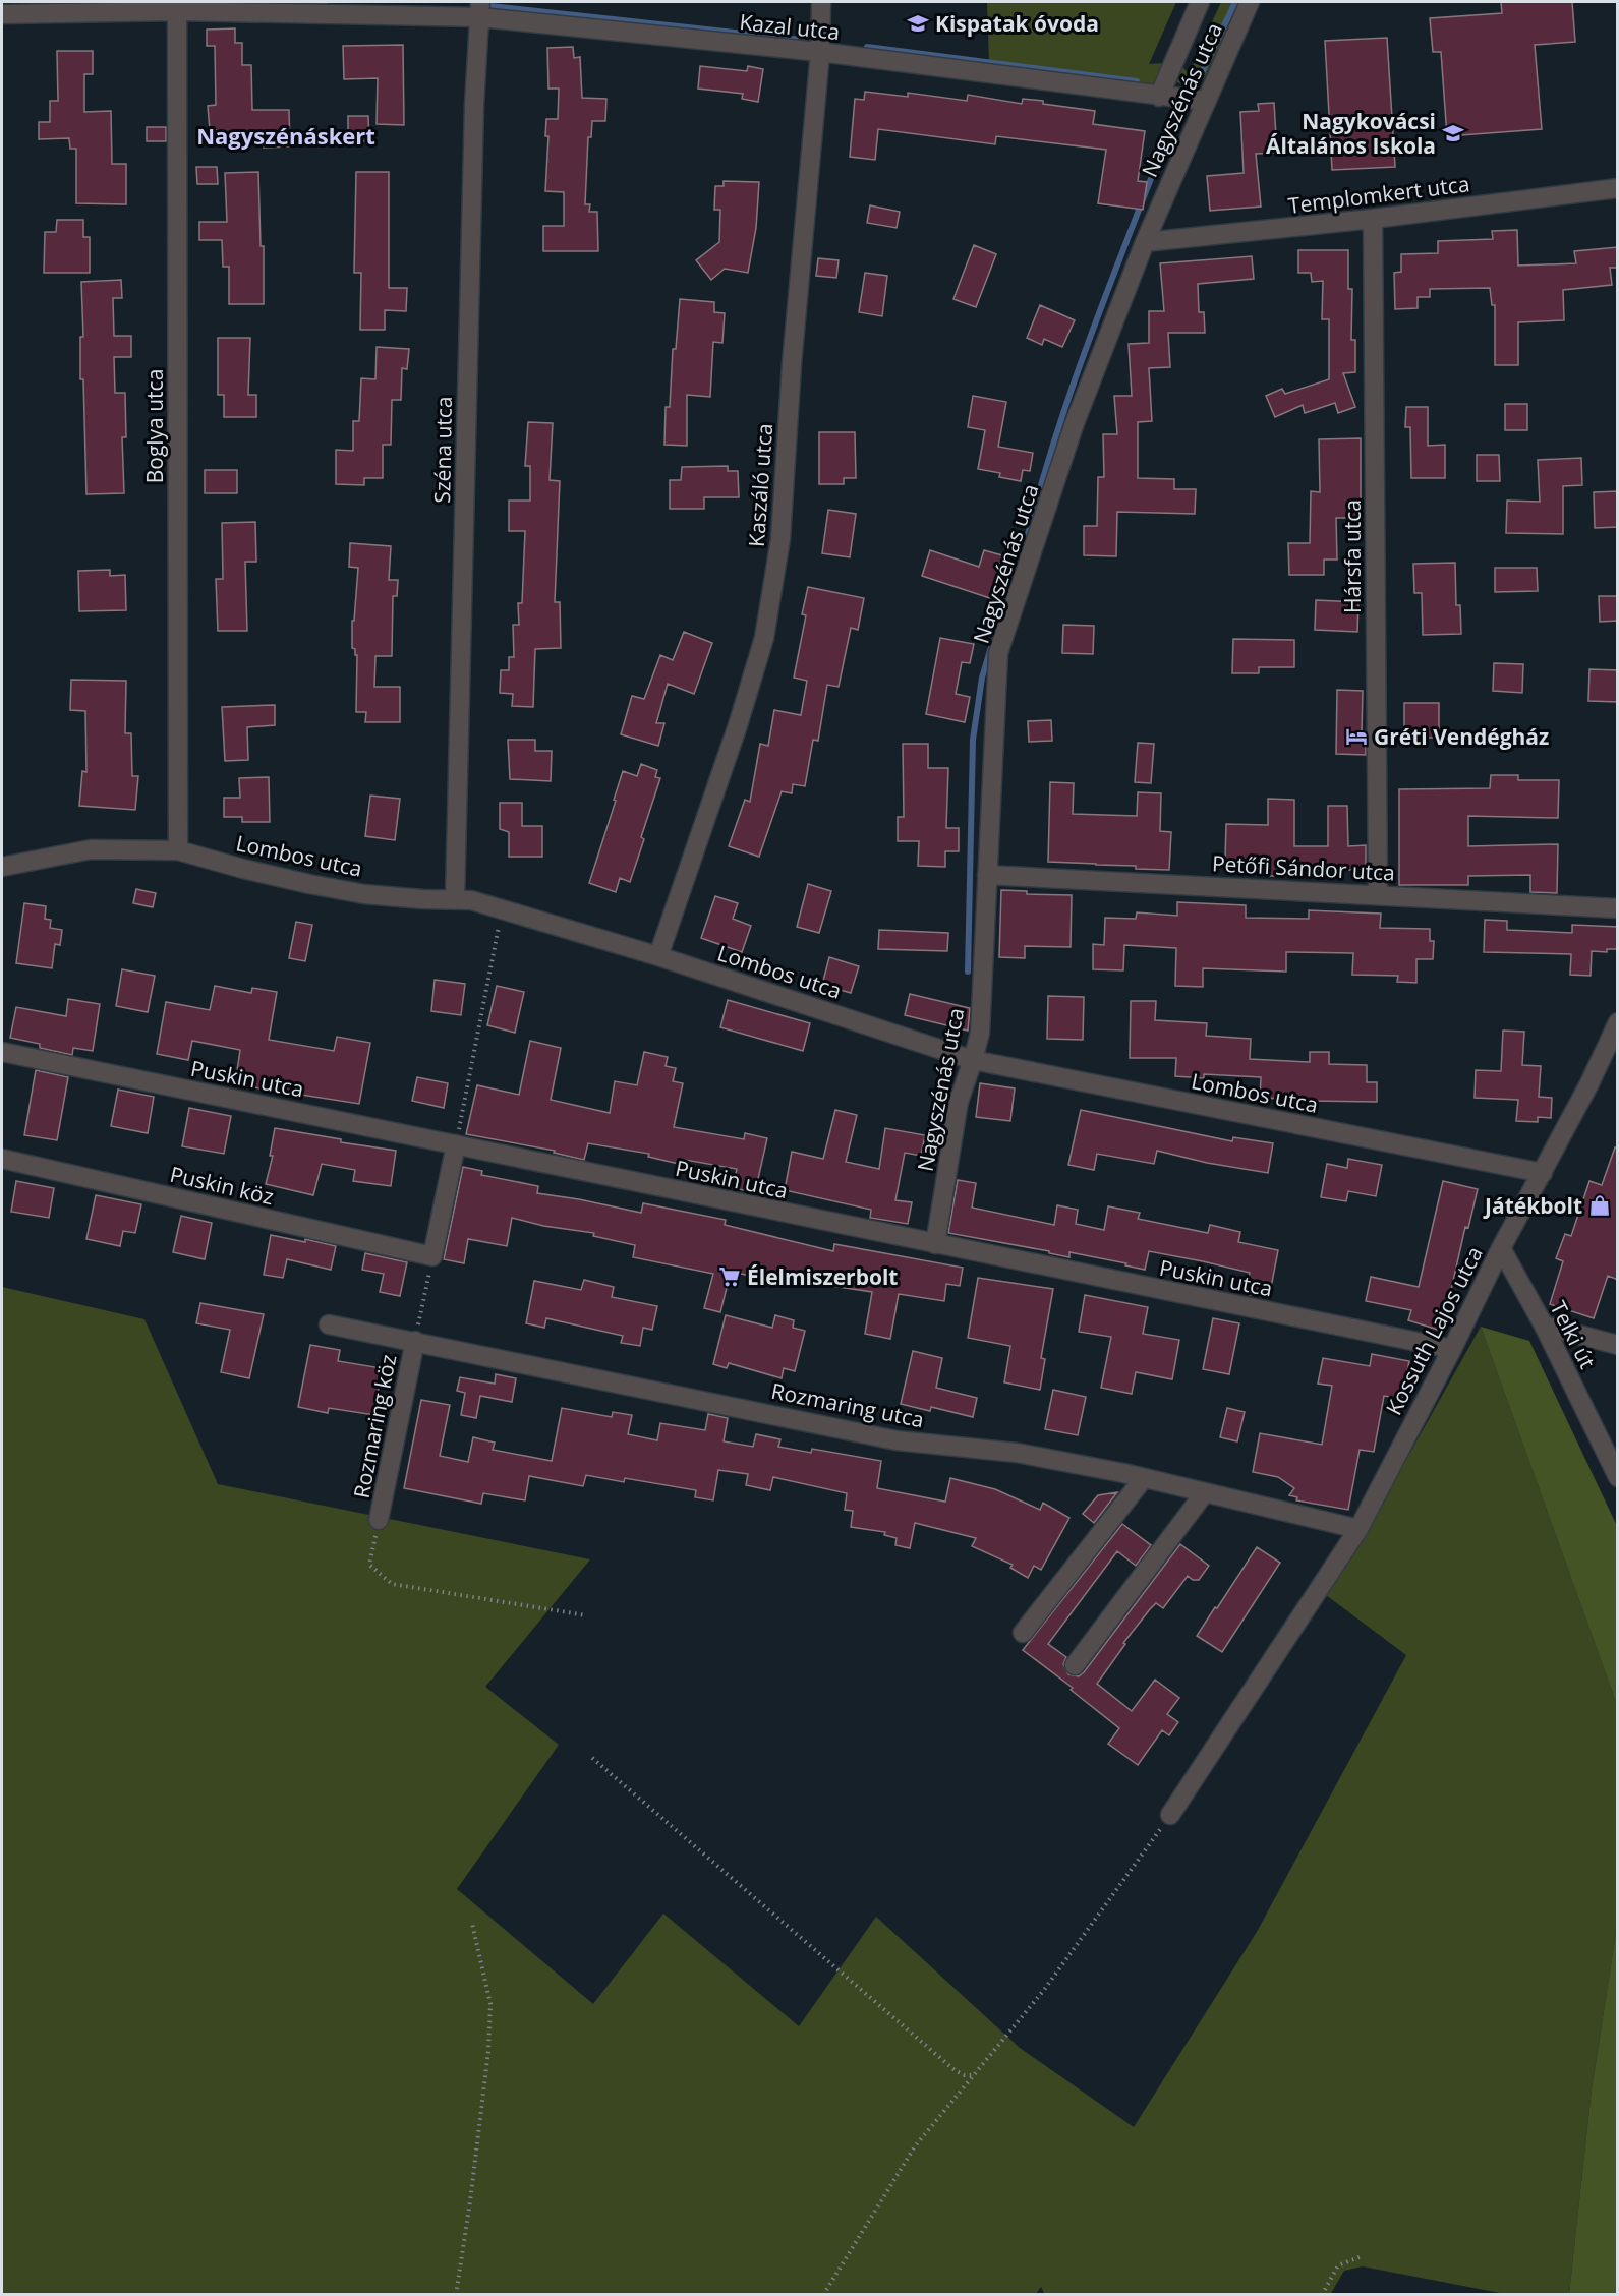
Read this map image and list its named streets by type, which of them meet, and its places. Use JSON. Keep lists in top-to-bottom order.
{
  "streets": {
    "street": [
      "Kazal utca",
      "Nagyszénás utca",
      "Templomkert utca",
      "Boglya utca",
      "Széna utca",
      "Kaszáló utca",
      "Hársfa utca",
      "Lombos utca",
      "Petőfi Sándor utca",
      "Puskin utca",
      "Puskin köz",
      "Kossuth Lajos utca",
      "Telki út",
      "Rozmaring utca",
      "Rozmaring köz"
    ]
  },
  "crossings": [
    ["Kazal utca", "Nagyszénás utca"],
    ["Kazal utca", "Boglya utca"],
    ["Kazal utca", "Széna utca"],
    ["Kazal utca", "Kaszáló utca"],
    ["Nagyszénás utca", "Templomkert utca"],
    ["Nagyszénás utca", "Lombos utca"],
    ["Nagyszénás utca", "Petőfi Sándor utca"],
    ["Nagyszénás utca", "Puskin utca"],
    ["Templomkert utca", "Hársfa utca"],
    ["Boglya utca", "Lombos utca"],
    ["Széna utca", "Lombos utca"],
    ["Kaszáló utca", "Lombos utca"],
    ["Hársfa utca", "Petőfi Sándor utca"],
    ["Lombos utca", "Kossuth Lajos utca"],
    ["Puskin utca", "Kossuth Lajos utca"],
    ["Kossuth Lajos utca", "Telki út"],
    ["Kossuth Lajos utca", "Rozmaring utca"],
    ["Rozmaring utca", "Rozmaring köz"]
  ],
  "districts": ["Nagyszénáskert"],
  "places": {
    "school or university": ["Kispatak óvoda", "Nagykovácsi Általános Iskola"],
    "hotel": ["Gréti Vendégház"],
    "shop": ["Játékbolt"],
    "supermarket": ["Élelmiszerbolt"]
  }
}
